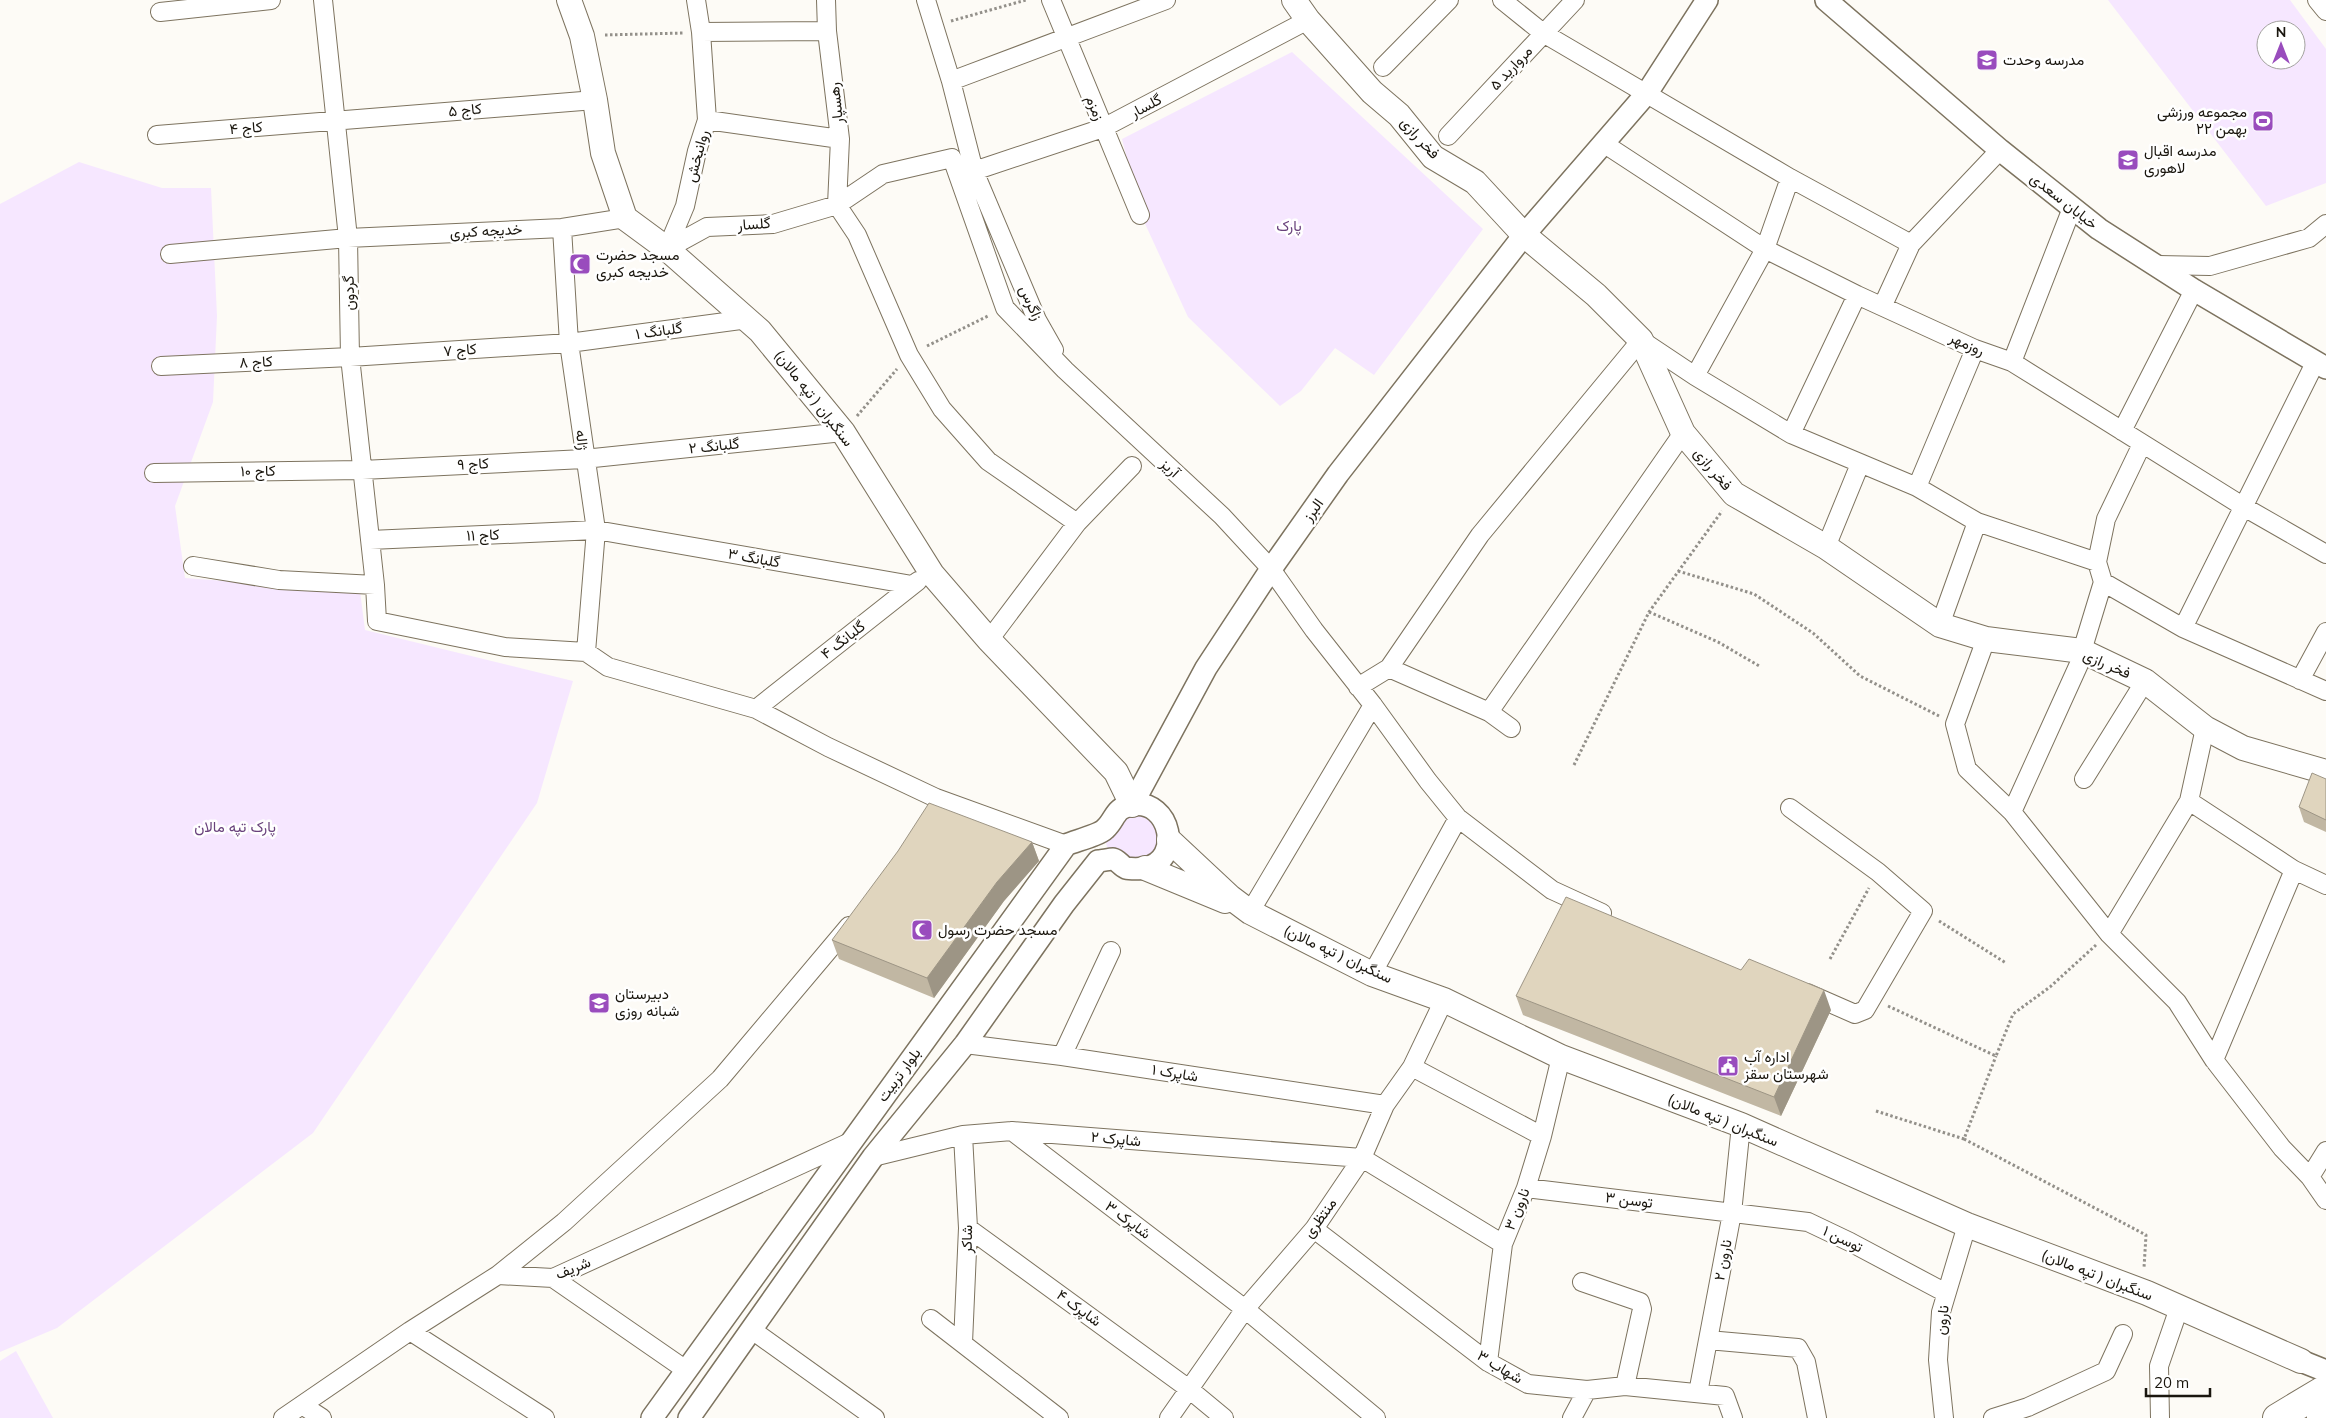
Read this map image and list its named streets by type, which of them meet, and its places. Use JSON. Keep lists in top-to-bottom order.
{
  "streets": {
    "main road": ["فخر رازی", "سنگبران ( تپه مالان)"],
    "street": [
      "مروارید ۵",
      "رهسپار",
      "گلسار",
      "زمزم",
      "کاج ۵",
      "کاج ۴",
      "روانبخش",
      "خیابان سعدی",
      "خدیجه کبری",
      "گردون",
      "زاگرس",
      "گلبانگ ۱",
      "روزمهر",
      "کاج ۷",
      "کاج ۸",
      "ژاله",
      "گلبانگ ۲",
      "کاج ۹",
      "آریز",
      "کاج ۱۰",
      "البرز",
      "کاج ۱۱",
      "گلبانگ ۳",
      "گلبانگ ۴",
      "شاپرک ۱",
      "بلوار تربیت",
      "شاپرک ۲",
      "توسن ۳",
      "نارون ۳",
      "منتظری",
      "شاپرک ۳",
      "شاکر",
      "توسن ۱",
      "نارون ۲",
      "شریف",
      "شاپرک ۴",
      "نارون",
      "شهاب ۳"
    ]
  },
  "crossings": [
    ["رهسپار", "گلسار"],
    ["گلسار", "زمزم"],
    ["گلسار", "فخر رازی"],
    ["گلسار", "روانبخش"],
    ["گلسار", "زاگرس"],
    ["گلسار", "سنگبران ( تپه مالان)"],
    ["کاج ۵", "کاج ۴"],
    ["کاج ۵", "گردون"],
    ["کاج ۴", "گردون"],
    ["فخر رازی", "البرز"],
    ["روانبخش", "سنگبران ( تپه مالان)"],
    ["خدیجه کبری", "گردون"],
    ["خدیجه کبری", "سنگبران ( تپه مالان)"],
    ["خدیجه کبری", "ژاله"],
    ["گردون", "کاج ۷"],
    ["گردون", "کاج ۸"],
    ["گردون", "ژاله"],
    ["گردون", "کاج ۹"],
    ["گردون", "کاج ۱۰"],
    ["گردون", "کاج ۱۱"],
    ["زاگرس", "آریز"],
    ["گلبانگ ۱", "کاج ۷"],
    ["گلبانگ ۱", "سنگبران ( تپه مالان)"],
    ["گلبانگ ۱", "ژاله"],
    ["روزمهر", "البرز"],
    ["کاج ۷", "کاج ۸"],
    ["کاج ۷", "ژاله"],
    ["سنگبران ( تپه مالان)", "گلبانگ ۲"],
    ["سنگبران ( تپه مالان)", "البرز"],
    ["سنگبران ( تپه مالان)", "گلبانگ ۳"],
    ["سنگبران ( تپه مالان)", "گلبانگ ۴"],
    ["سنگبران ( تپه مالان)", "بلوار تربیت"],
    ["سنگبران ( تپه مالان)", "نارون ۳"],
    ["سنگبران ( تپه مالان)", "منتظری"],
    ["سنگبران ( تپه مالان)", "نارون ۲"],
    ["سنگبران ( تپه مالان)", "نارون"],
    ["ژاله", "گلبانگ ۲"],
    ["ژاله", "کاج ۹"],
    ["ژاله", "کاج ۱۱"],
    ["ژاله", "گلبانگ ۳"],
    ["گلبانگ ۲", "کاج ۹"],
    ["کاج ۹", "کاج ۱۰"],
    ["آریز", "البرز"],
    ["البرز", "بلوار تربیت"],
    ["کاج ۱۱", "گلبانگ ۳"],
    ["گلبانگ ۳", "گلبانگ ۴"],
    ["شاپرک ۱", "بلوار تربیت"],
    ["شاپرک ۱", "منتظری"],
    ["بلوار تربیت", "شاپرک ۲"],
    ["بلوار تربیت", "شریف"],
    ["شاپرک ۲", "منتظری"],
    ["شاپرک ۲", "شاپرک ۳"],
    ["شاپرک ۲", "شاکر"],
    ["توسن ۳", "نارون ۳"],
    ["توسن ۳", "توسن ۱"],
    ["توسن ۳", "نارون ۲"],
    ["نارون ۳", "شهاب ۳"],
    ["منتظری", "شاپرک ۳"],
    ["منتظری", "شاپرک ۴"],
    ["منتظری", "شهاب ۳"],
    ["شاکر", "شاپرک ۴"],
    ["توسن ۱", "نارون ۲"],
    ["توسن ۱", "نارون"],
    ["نارون ۲", "شهاب ۳"]
  ],
  "parks": ["پارک", "پارک تپه مالان"],
  "places": {
    "school or university": ["مدرسه وحدت", "مدرسه اقبال لاهوری", "دبیرستان شبانه روزی"],
    "sports": ["مجموعه ورزشی ۲۲ بهمن"],
    "mosque": ["مسجد حضرت خدیجه کبری", "مسجد حضرت رسول"],
    "public building": ["اداره آب شهرستان سقز"]
  },
  "scale_bar": "20 m",
  "north": "top"
}
